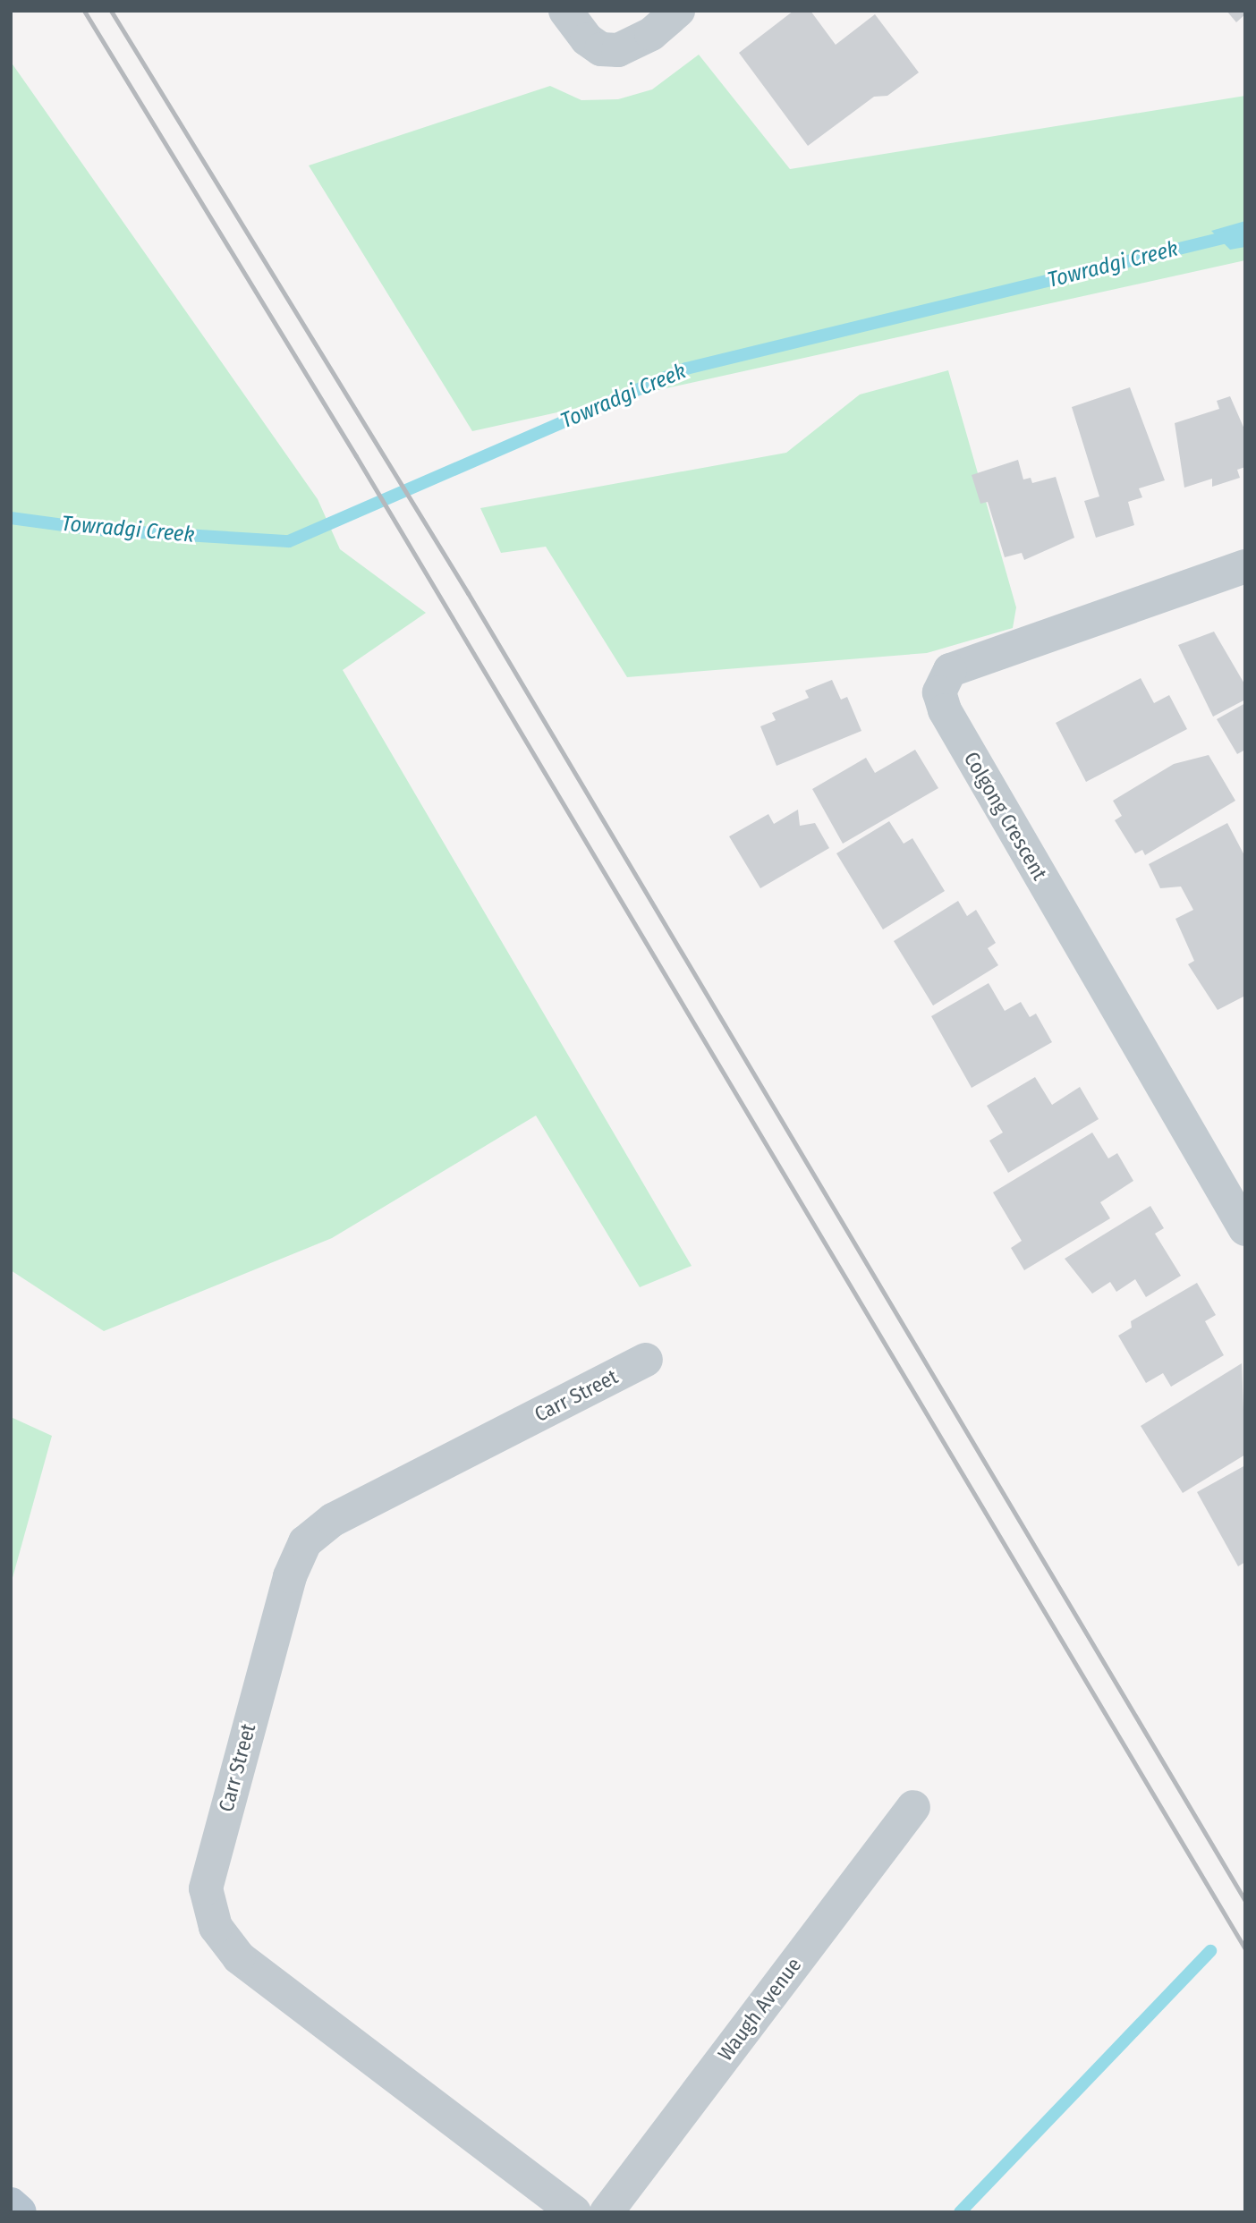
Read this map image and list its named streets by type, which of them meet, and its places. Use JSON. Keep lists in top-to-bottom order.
{
  "streets": {
    "street": ["Colgong Crescent", "Carr Street", "Waugh Avenue"]
  },
  "water": ["Towradgi Creek"]
}
